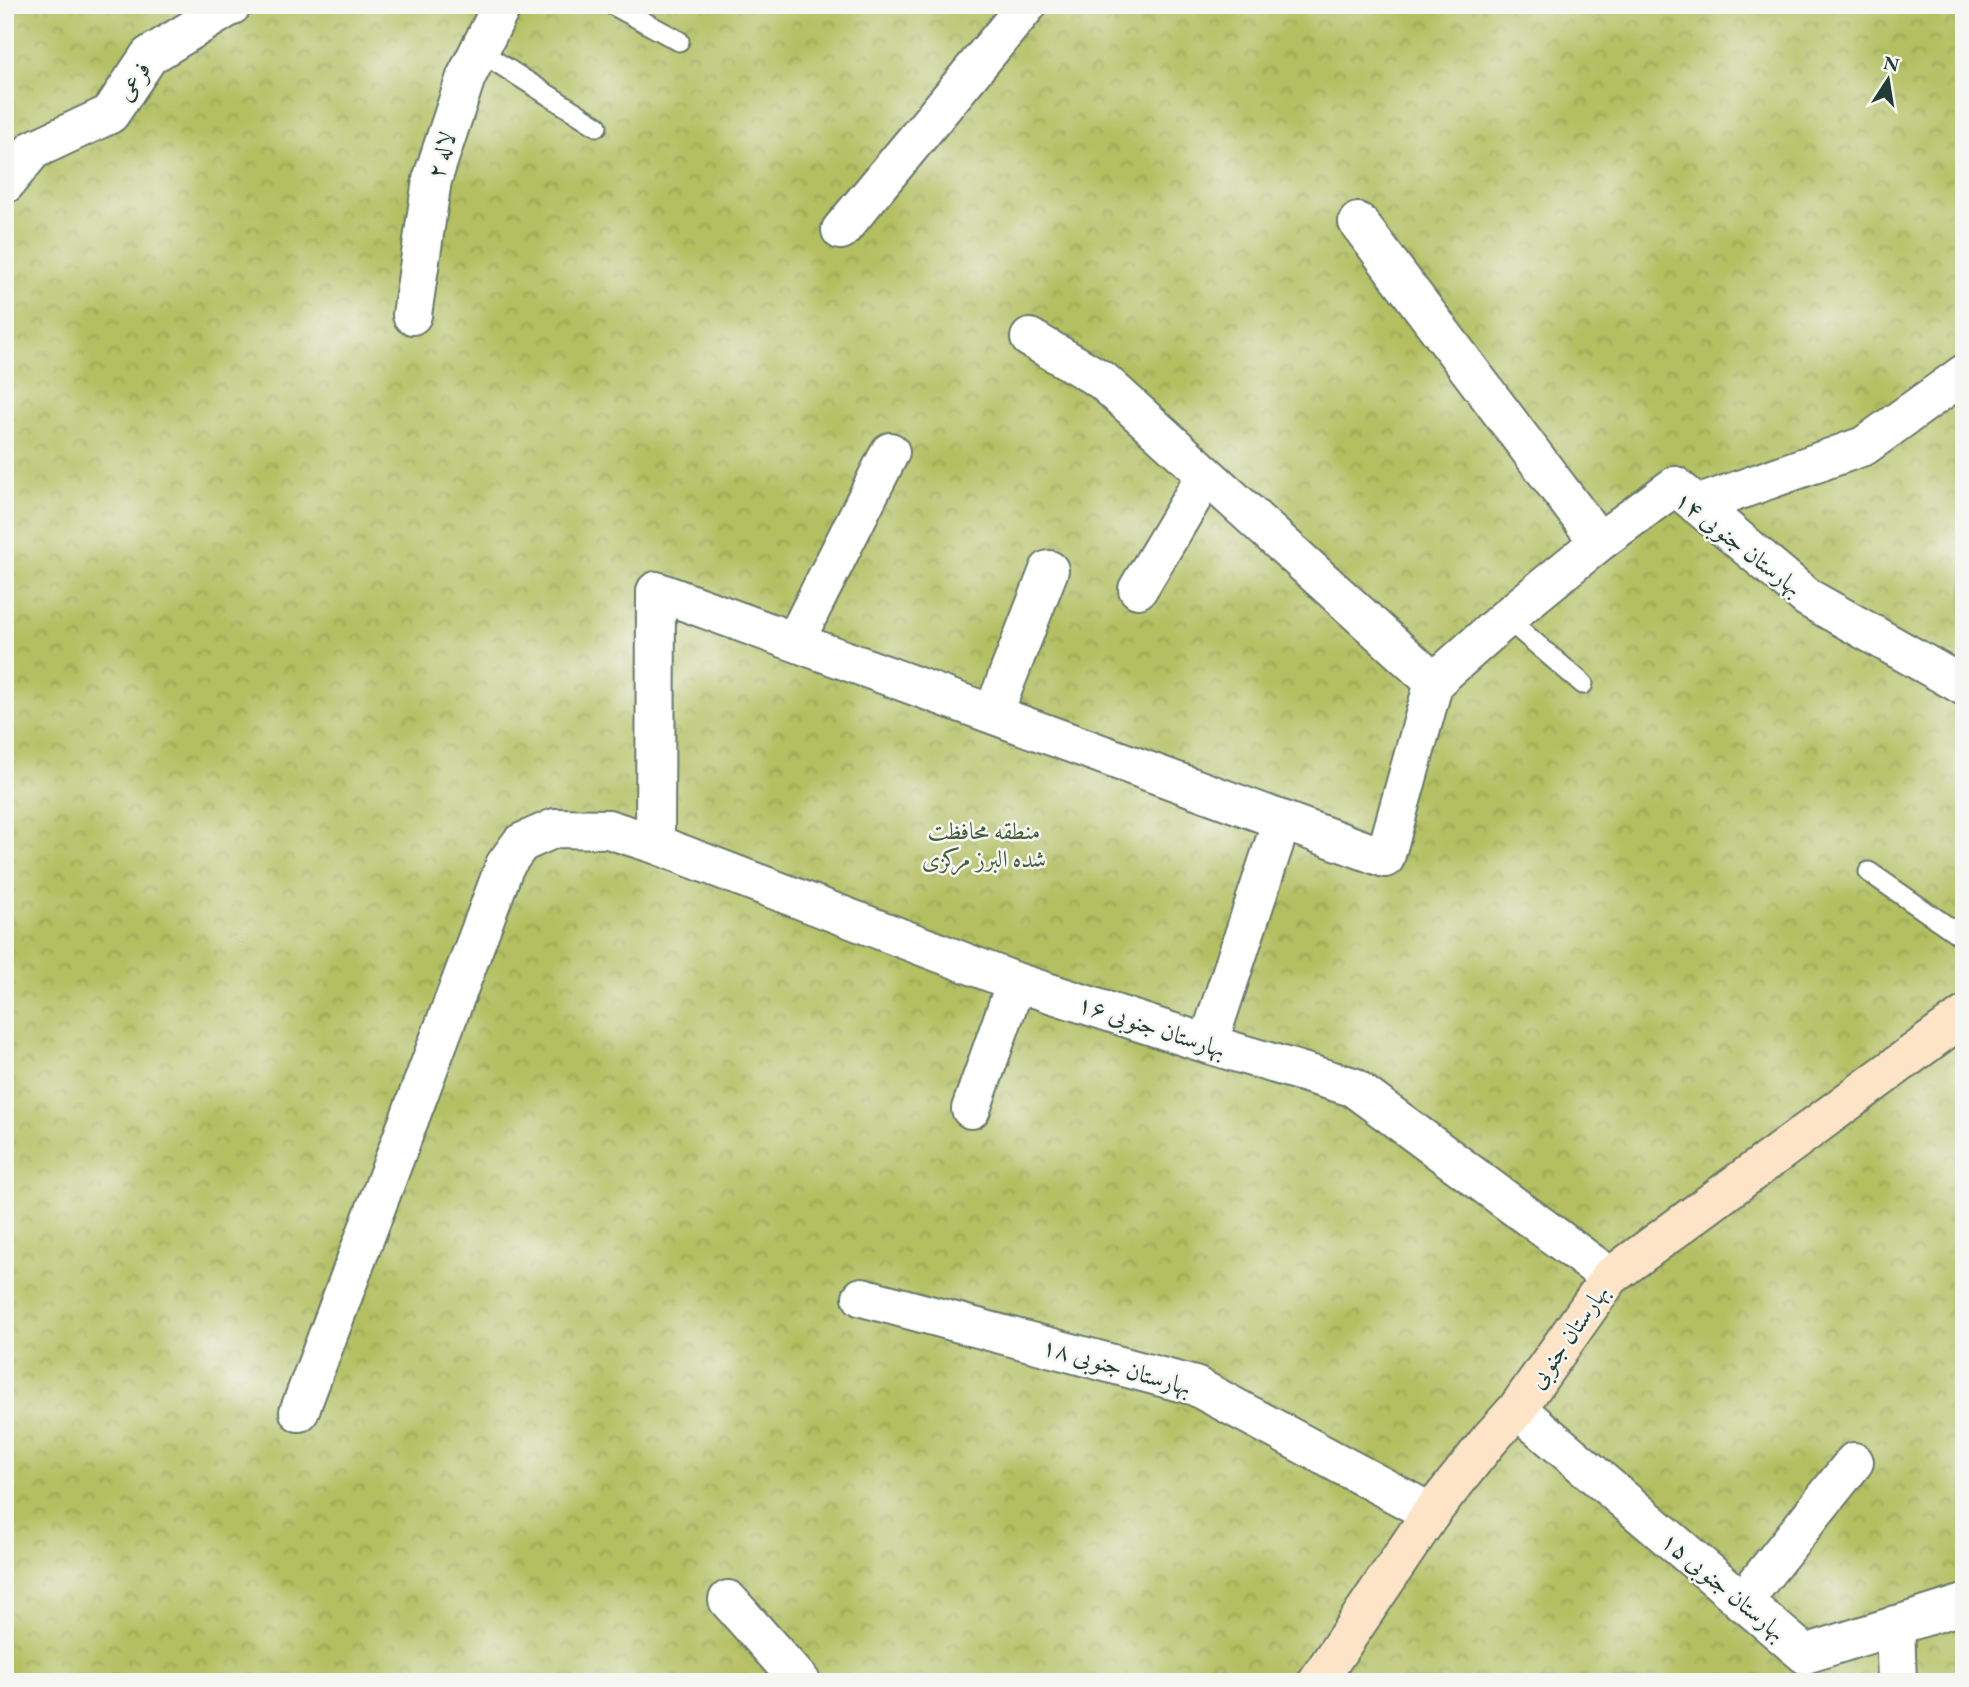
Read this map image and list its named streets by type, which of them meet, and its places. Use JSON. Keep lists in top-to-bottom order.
{
  "streets": {
    "street": [
      "فرعی",
      "لاله ۲",
      "بهارستان جنوبی ۱۴",
      "بهارستان جنوبی ۱۶",
      "بهارستان جنوبی",
      "بهارستان جنوبی ۱۸",
      "بهارستان جنوبی ۱۵"
    ]
  },
  "crossings": [
    ["بهارستان جنوبی ۱۶", "بهارستان جنوبی"],
    ["بهارستان جنوبی", "بهارستان جنوبی ۱۸"],
    ["بهارستان جنوبی", "بهارستان جنوبی ۱۵"]
  ],
  "parks": ["منطقه محافظت شده البرز مرکزی"],
  "north": "top"
}
